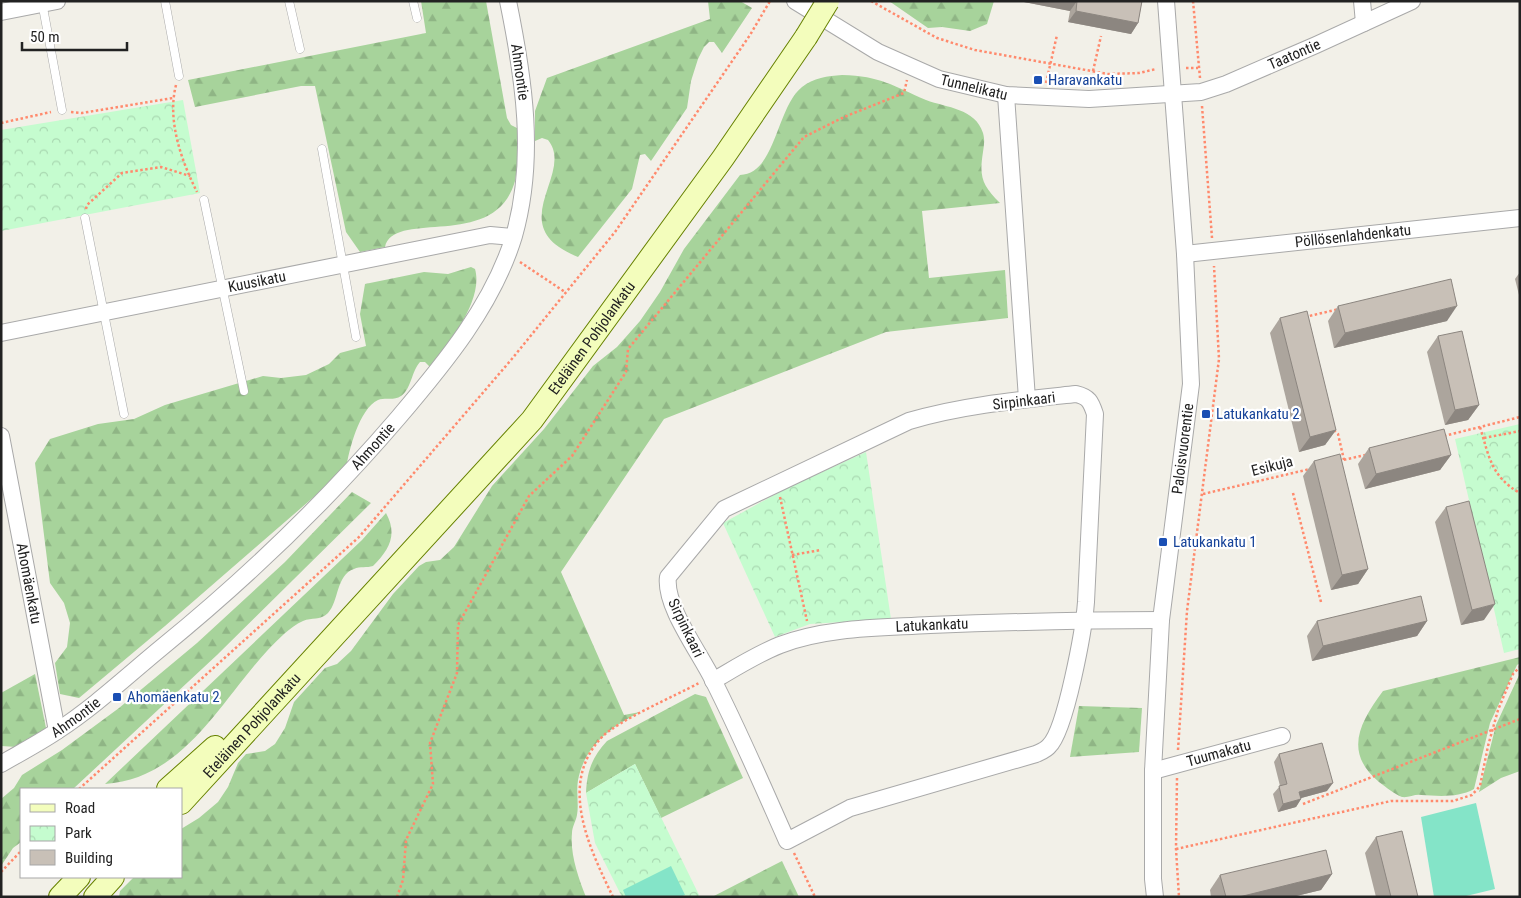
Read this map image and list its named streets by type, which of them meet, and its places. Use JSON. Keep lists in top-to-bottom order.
{
  "streets": {
    "main road": ["Eteläinen Pohjolankatu"],
    "street": [
      "Taatontie",
      "Ahmontie",
      "Tunnelikatu",
      "Pöllösenlahdenkatu",
      "Kuusikatu",
      "Sirpinkaari",
      "Paloisvuorentie",
      "Ahomäenkatu",
      "Latukankatu",
      "Tuumakatu"
    ],
    "path": ["Esikuja"]
  },
  "crossings": [
    ["Taatontie", "Tunnelikatu"],
    ["Taatontie", "Paloisvuorentie"],
    ["Ahmontie", "Kuusikatu"],
    ["Ahmontie", "Ahomäenkatu"],
    ["Tunnelikatu", "Paloisvuorentie"],
    ["Pöllösenlahdenkatu", "Paloisvuorentie"],
    ["Sirpinkaari", "Latukankatu"],
    ["Paloisvuorentie", "Latukankatu"],
    ["Paloisvuorentie", "Tuumakatu"]
  ],
  "places": {
    "transit": [
      "Haravankatu",
      "Latukankatu 2",
      "Latukankatu 1",
      "Ahomäenkatu 2"
    ]
  },
  "legend": ["Road", "Park", "Building"],
  "scale_bar": "50 m"
}
